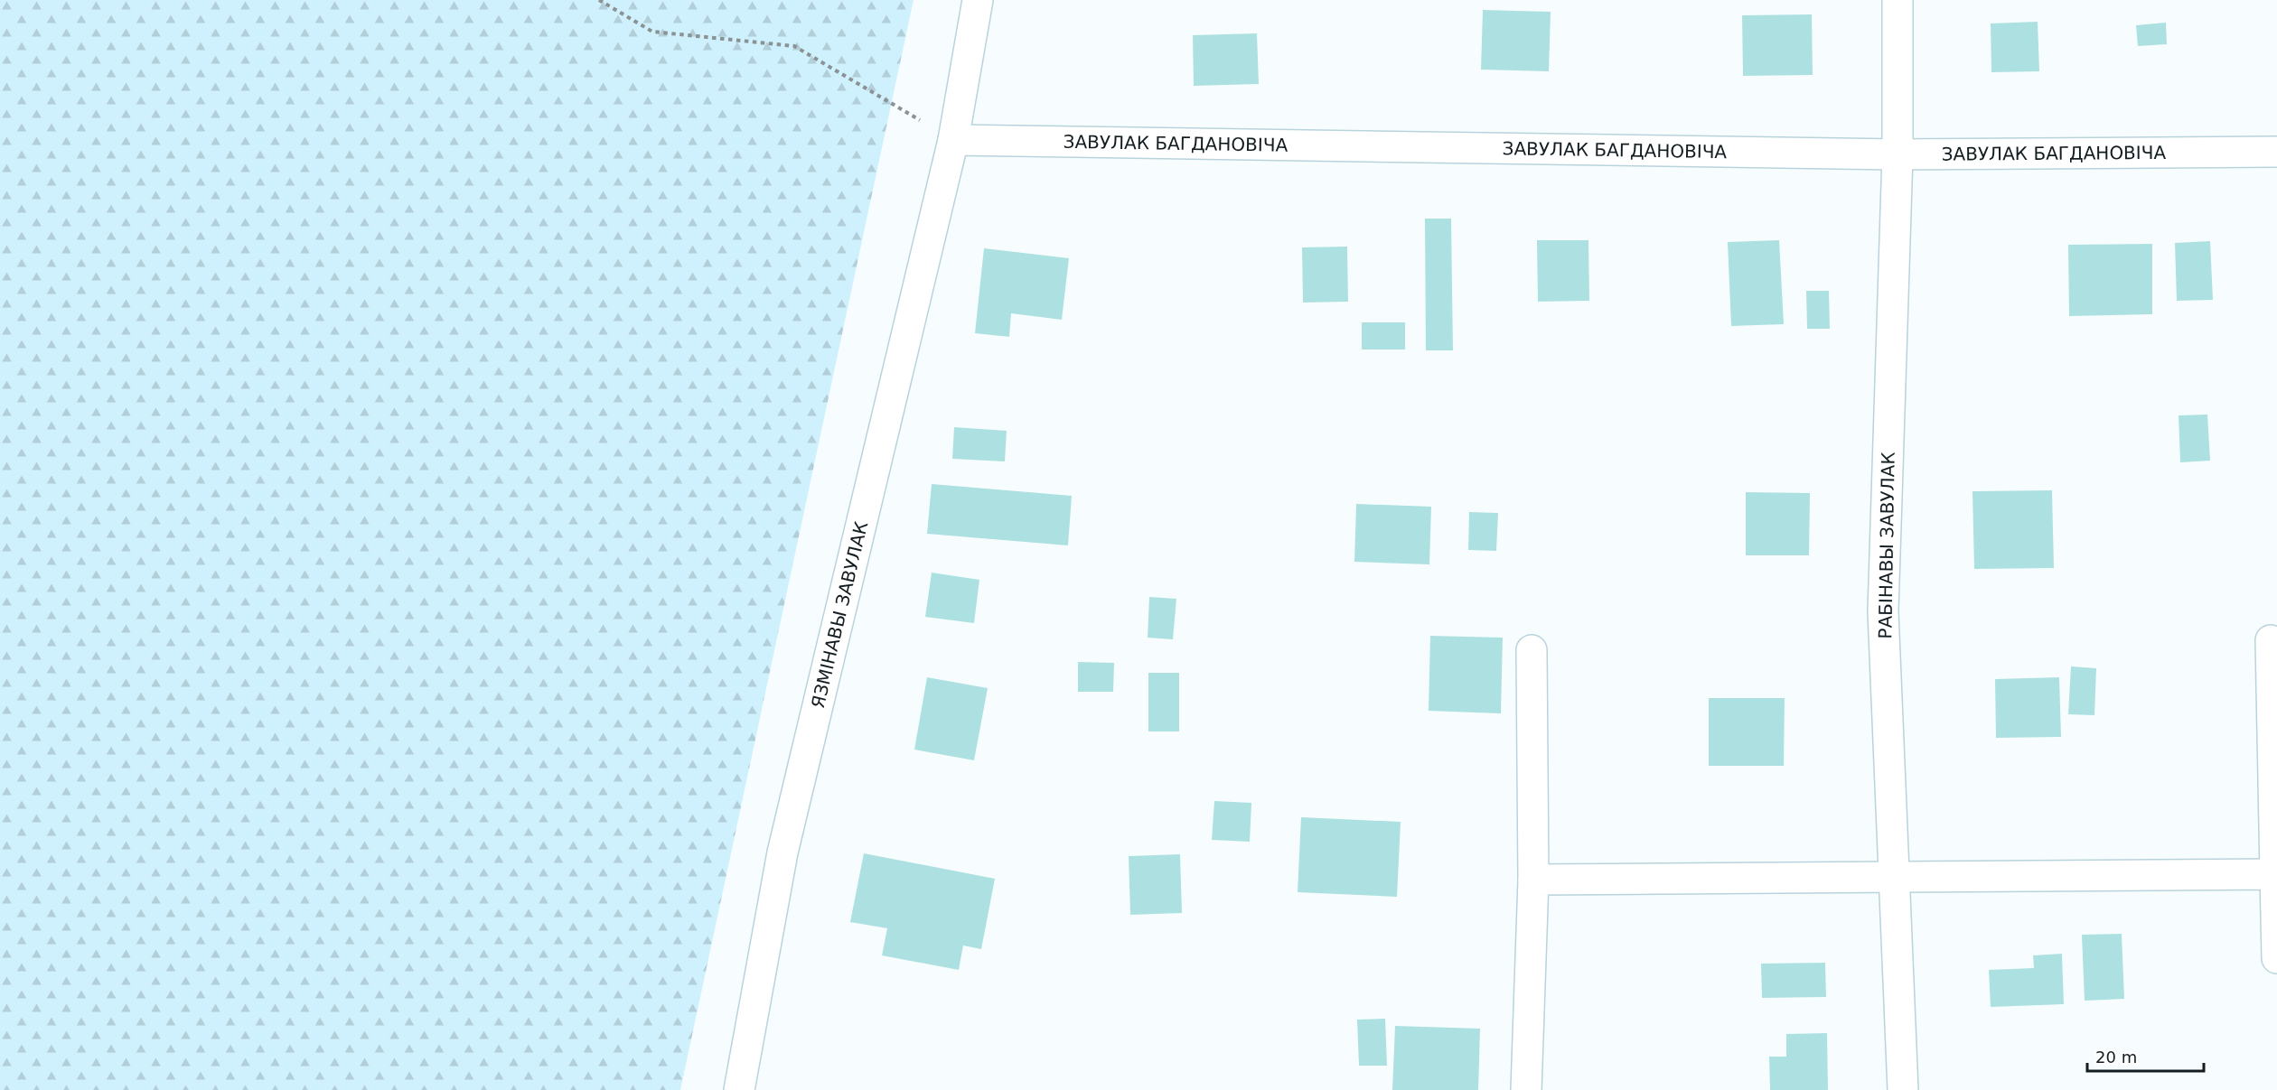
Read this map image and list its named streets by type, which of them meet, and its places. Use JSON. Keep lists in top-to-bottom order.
{
  "streets": {
    "street": ["ЗАВУЛАК БАГДАНОВІЧА", "РАБІНАВЫ ЗАВУЛАК", "ЯЗМІНАВЫ ЗАВУЛАК"]
  },
  "crossings": [
    ["ЗАВУЛАК БАГДАНОВІЧА", "РАБІНАВЫ ЗАВУЛАК"],
    ["ЗАВУЛАК БАГДАНОВІЧА", "ЯЗМІНАВЫ ЗАВУЛАК"]
  ],
  "scale_bar": "20 m"
}
